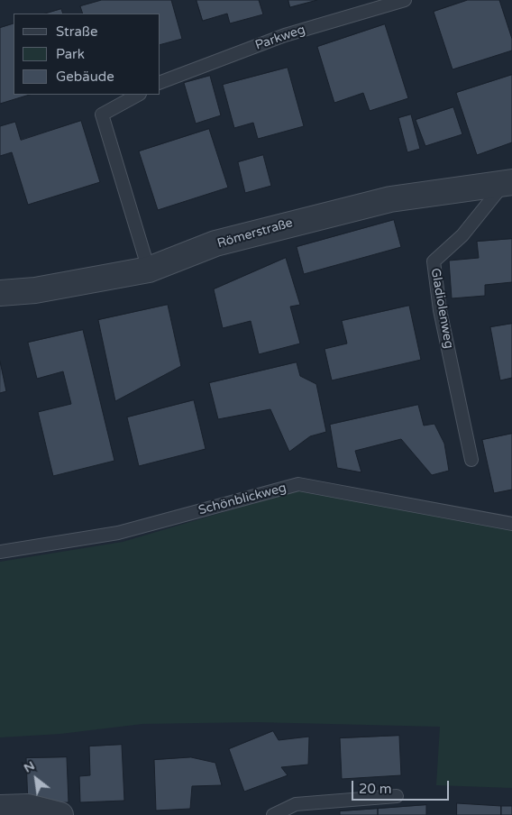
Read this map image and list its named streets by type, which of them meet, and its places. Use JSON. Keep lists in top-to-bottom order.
{
  "streets": {
    "street": ["Römerstraße"],
    "lane": ["Parkweg", "Gladiolenweg", "Schönblickweg"]
  },
  "crossings": [
    ["Römerstraße", "Gladiolenweg"]
  ],
  "legend": ["Straße", "Park", "Gebäude"],
  "scale_bar": "20 m",
  "north": "top left"
}
